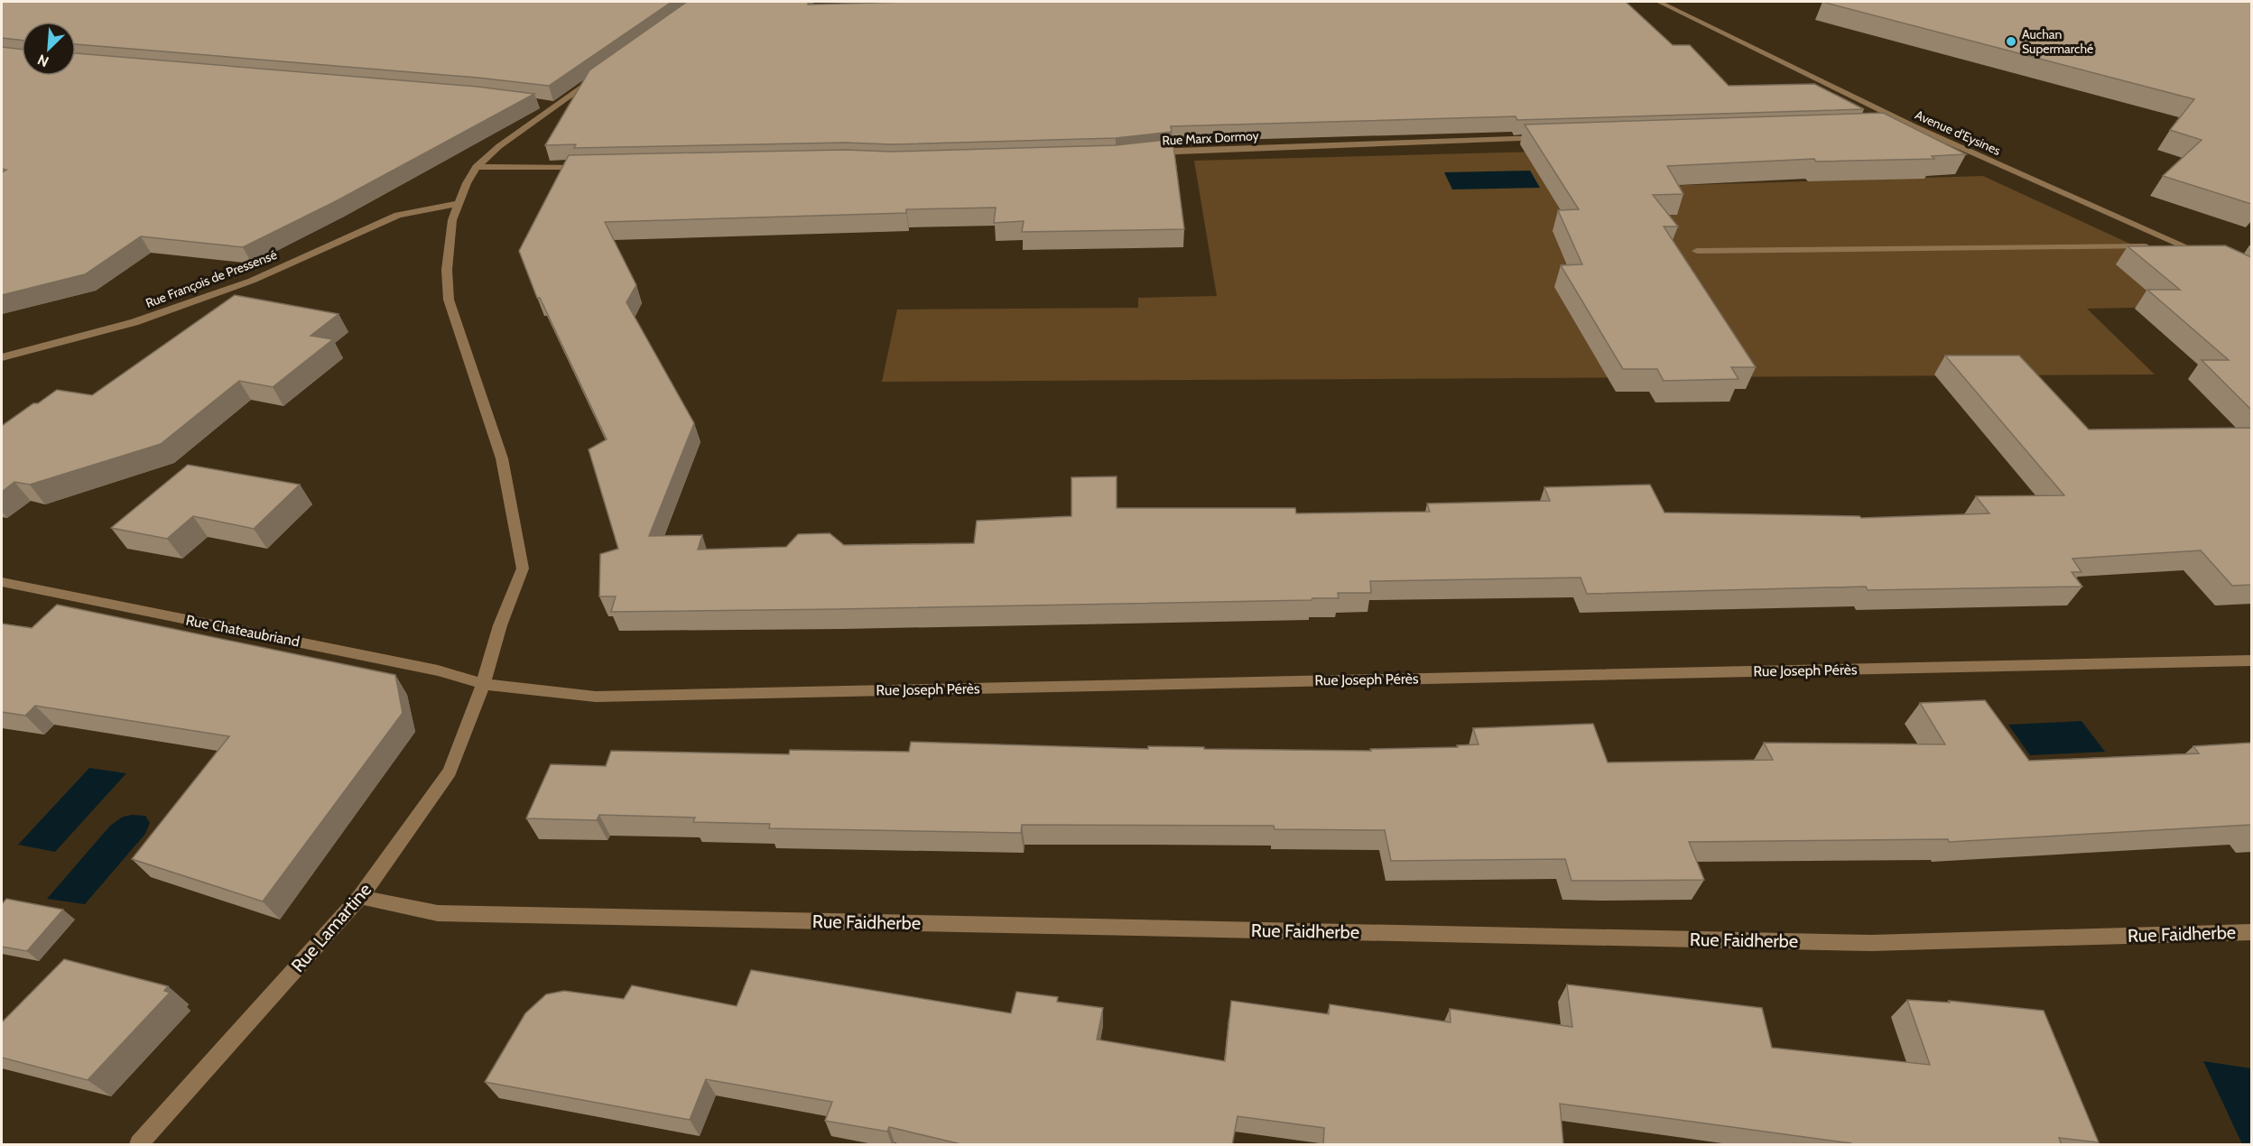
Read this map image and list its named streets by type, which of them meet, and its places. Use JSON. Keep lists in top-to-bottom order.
{
  "streets": {
    "street": [
      "Avenue d'Eysines",
      "Rue Marx Dormoy",
      "Rue François de Pressensé",
      "Rue Chateaubriand",
      "Rue Joseph Pérès",
      "Rue Faidherbe",
      "Rue Lamartine"
    ]
  },
  "crossings": [
    ["Rue François de Pressensé", "Rue Lamartine"],
    ["Rue Chateaubriand", "Rue Joseph Pérès"],
    ["Rue Chateaubriand", "Rue Lamartine"],
    ["Rue Joseph Pérès", "Rue Lamartine"],
    ["Rue Faidherbe", "Rue Lamartine"]
  ],
  "places": ["Auchan Supermarché"],
  "north": "bottom left"
}
